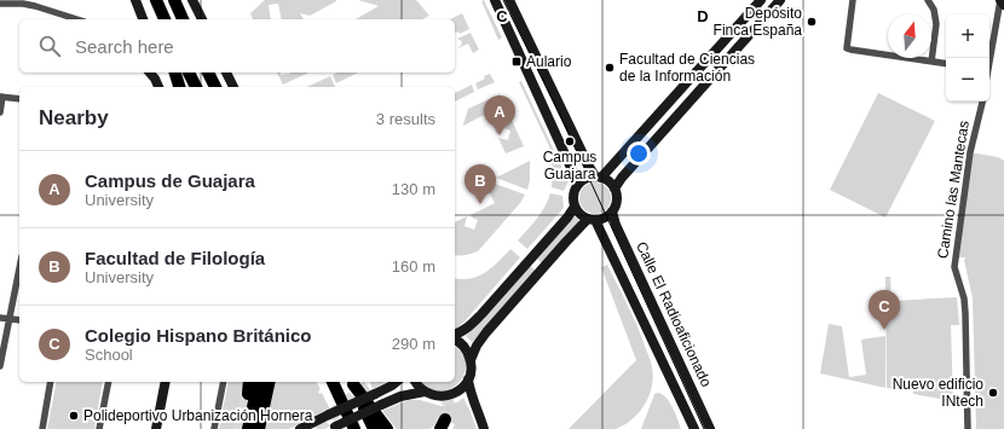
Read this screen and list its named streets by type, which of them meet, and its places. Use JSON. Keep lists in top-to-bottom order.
{
  "streets": {
    "street": ["Camino las Mantecas", "Calle El Radioaficionado"]
  },
  "places": {
    "other": [
      "Depósito Finca España",
      "Facultad de Ciencias de la Información",
      "Campus Guajara",
      "Nuevo edificio INtech",
      "Polideportivo Urbanización Hornera"
    ],
    "transit": ["Aulario"]
  },
  "north": "top",
  "page": {
    "map_buttons": ["+", "−"],
    "search": "Search here",
    "heading": ["Nearby", "3 results"],
    "pins": ["A", "B", "C"],
    "list": [
      {
        "mark": "A",
        "name": "Campus de Guajara",
        "note": "University",
        "value": "130 m"
      },
      {
        "mark": "B",
        "name": "Facultad de Filología",
        "note": "University",
        "value": "160 m"
      },
      {
        "mark": "C",
        "name": "Colegio Hispano Británico",
        "note": "School",
        "value": "290 m"
      }
    ]
  },
  "grid": {
    "columns": ["C", "D"]
  }
}
